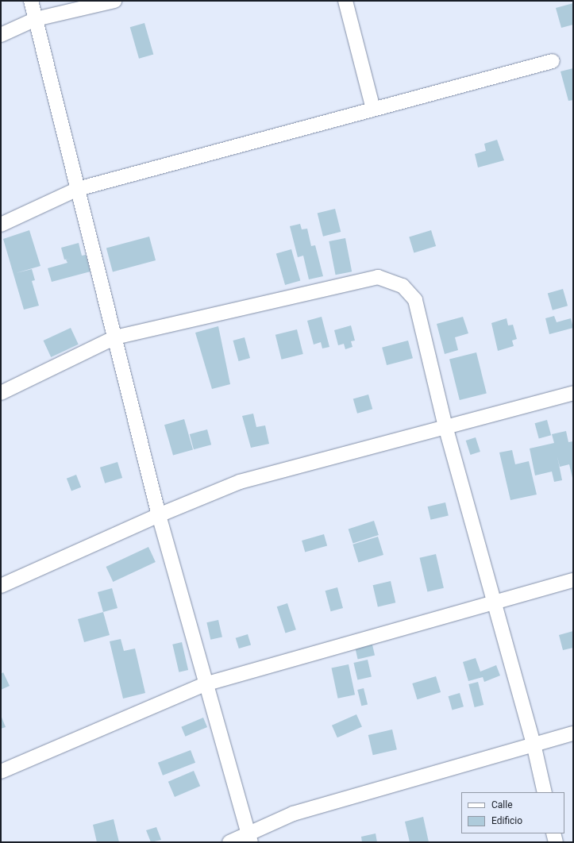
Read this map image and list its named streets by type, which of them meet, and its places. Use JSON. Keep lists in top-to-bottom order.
{
  "legend": ["Calle", "Edificio"]
}
